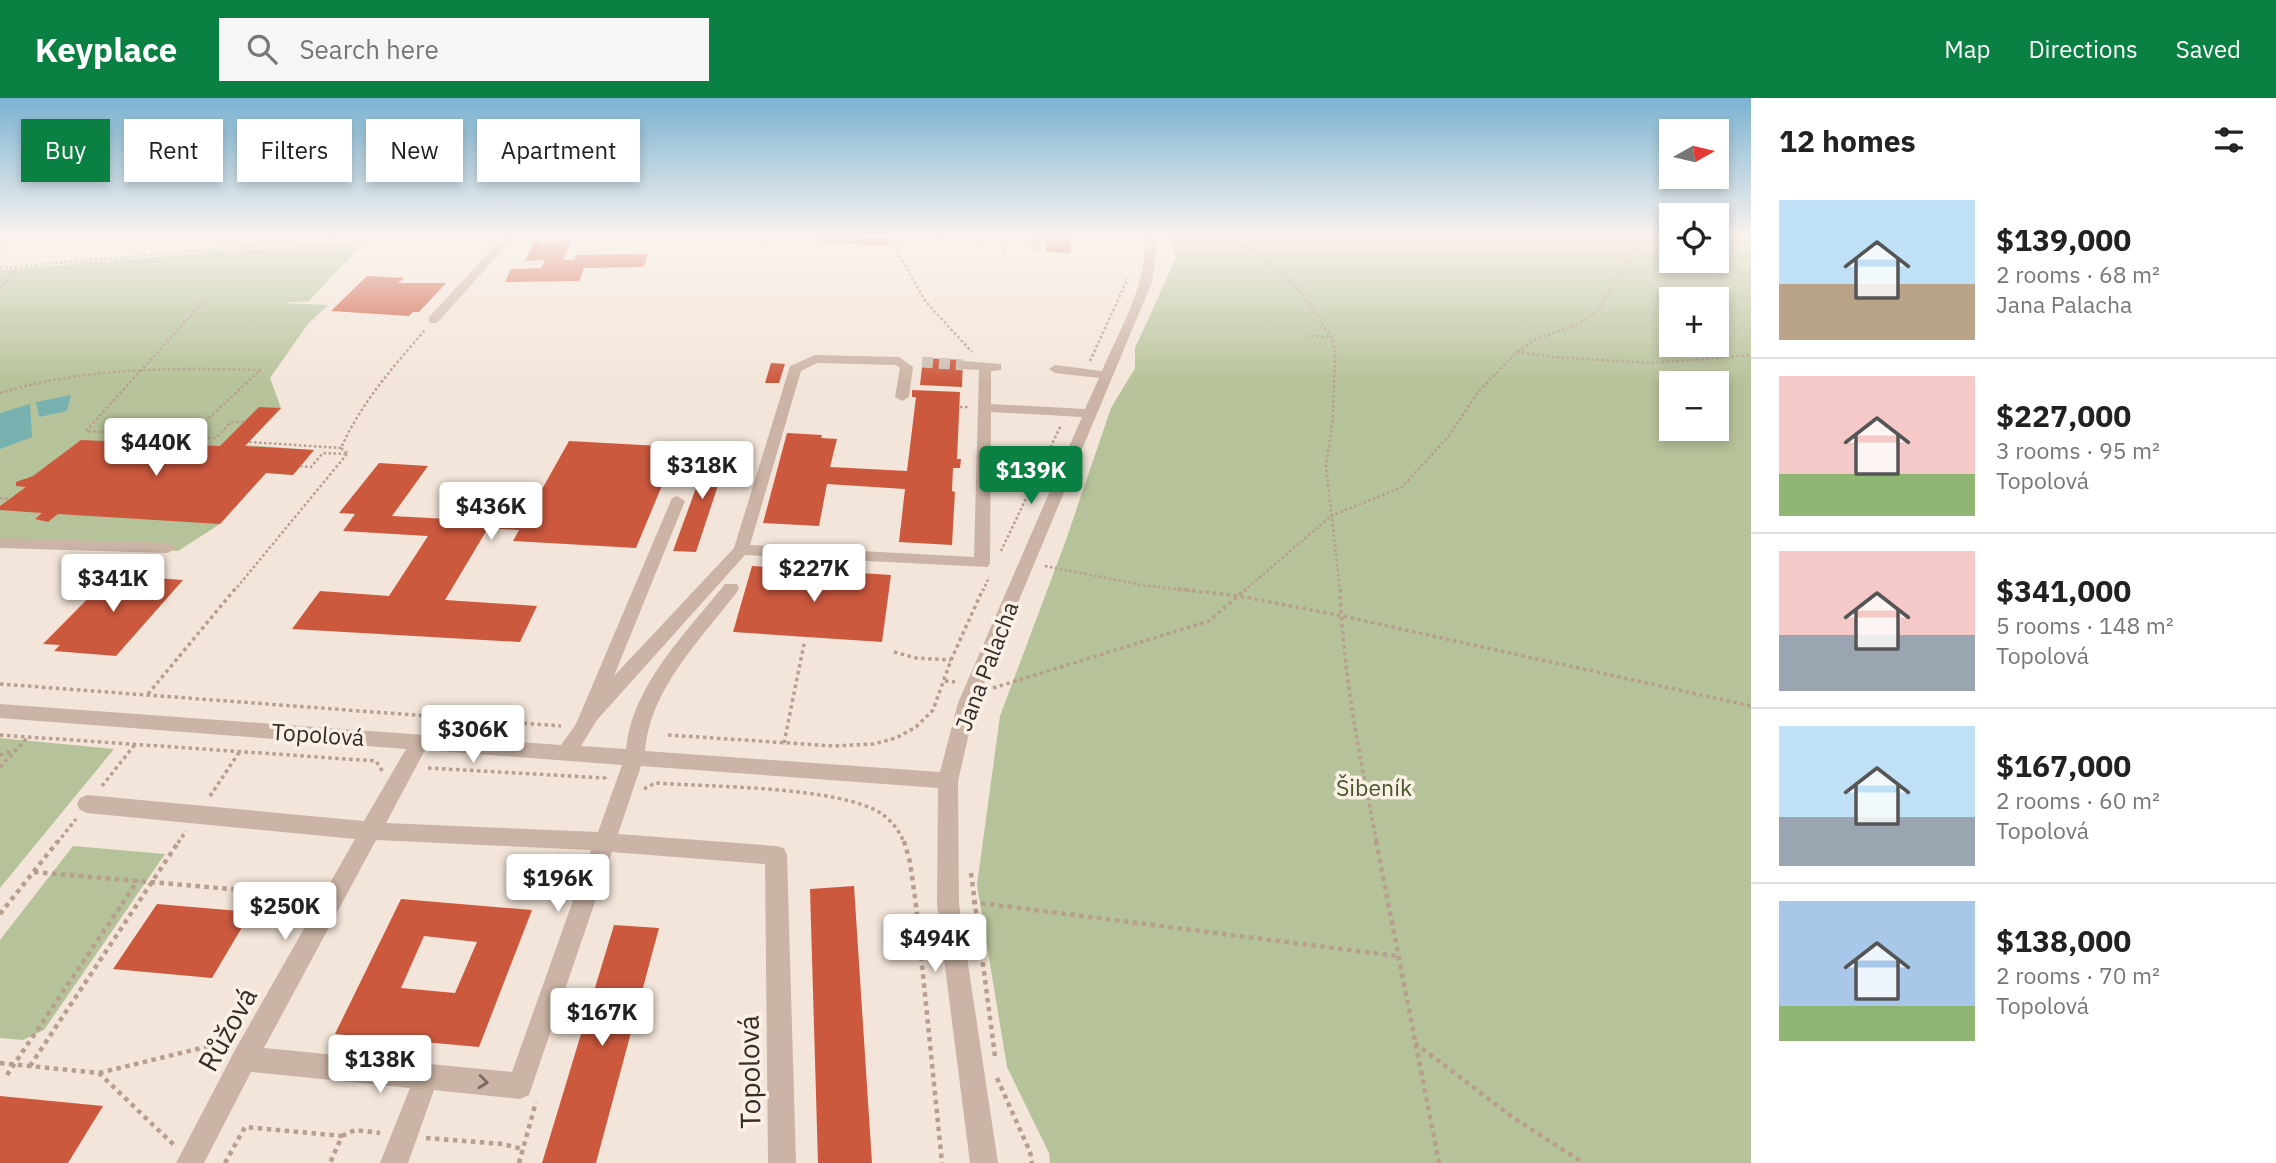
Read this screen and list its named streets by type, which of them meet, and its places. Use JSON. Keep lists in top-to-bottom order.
{
  "streets": {
    "street": ["Jana Palacha", "Topolová", "Růžová"]
  },
  "crossings": [
    ["Jana Palacha", "Topolová"],
    ["Topolová", "Růžová"]
  ],
  "parks": ["Šibeník"],
  "north": "right",
  "page": {
    "header": "Keyplace",
    "search": "Search here",
    "nav": ["Map", "Directions", "Saved"],
    "heading": "12 homes",
    "map_buttons": ["+", "−"],
    "chip": [
      "Buy",
      "Rent",
      "Filters",
      "New",
      "Apartment"
    ],
    "list": [
      {
        "name": "$139,000",
        "note": "2 rooms · 68 m² · Jana Palacha"
      },
      {
        "name": "$227,000",
        "note": "3 rooms · 95 m² · Topolová"
      },
      {
        "name": "$341,000",
        "note": "5 rooms · 148 m² · Topolová"
      },
      {
        "name": "$167,000",
        "note": "2 rooms · 60 m² · Topolová"
      },
      {
        "name": "$138,000",
        "note": "2 rooms · 70 m² · Topolová"
      }
    ],
    "price": [
      "$440K",
      "$318K",
      "$139K",
      "$436K",
      "$227K",
      "$341K",
      "$306K",
      "$196K",
      "$250K",
      "$494K",
      "$167K",
      "$138K"
    ]
  }
}
